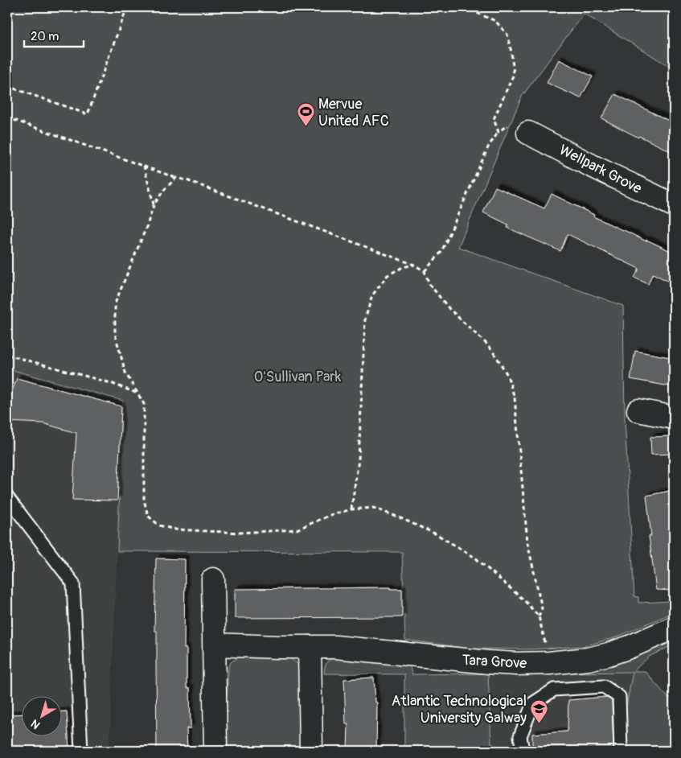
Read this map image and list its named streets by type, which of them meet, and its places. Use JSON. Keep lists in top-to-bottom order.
{
  "streets": {
    "street": ["Wellpark Grove", "Tara Grove"]
  },
  "parks": ["O'Sullivan Park"],
  "places": {
    "sports": ["Mervue United AFC"],
    "school or university": ["Atlantic Technological University Galway"]
  },
  "scale_bar": "20 m",
  "north": "bottom left"
}
